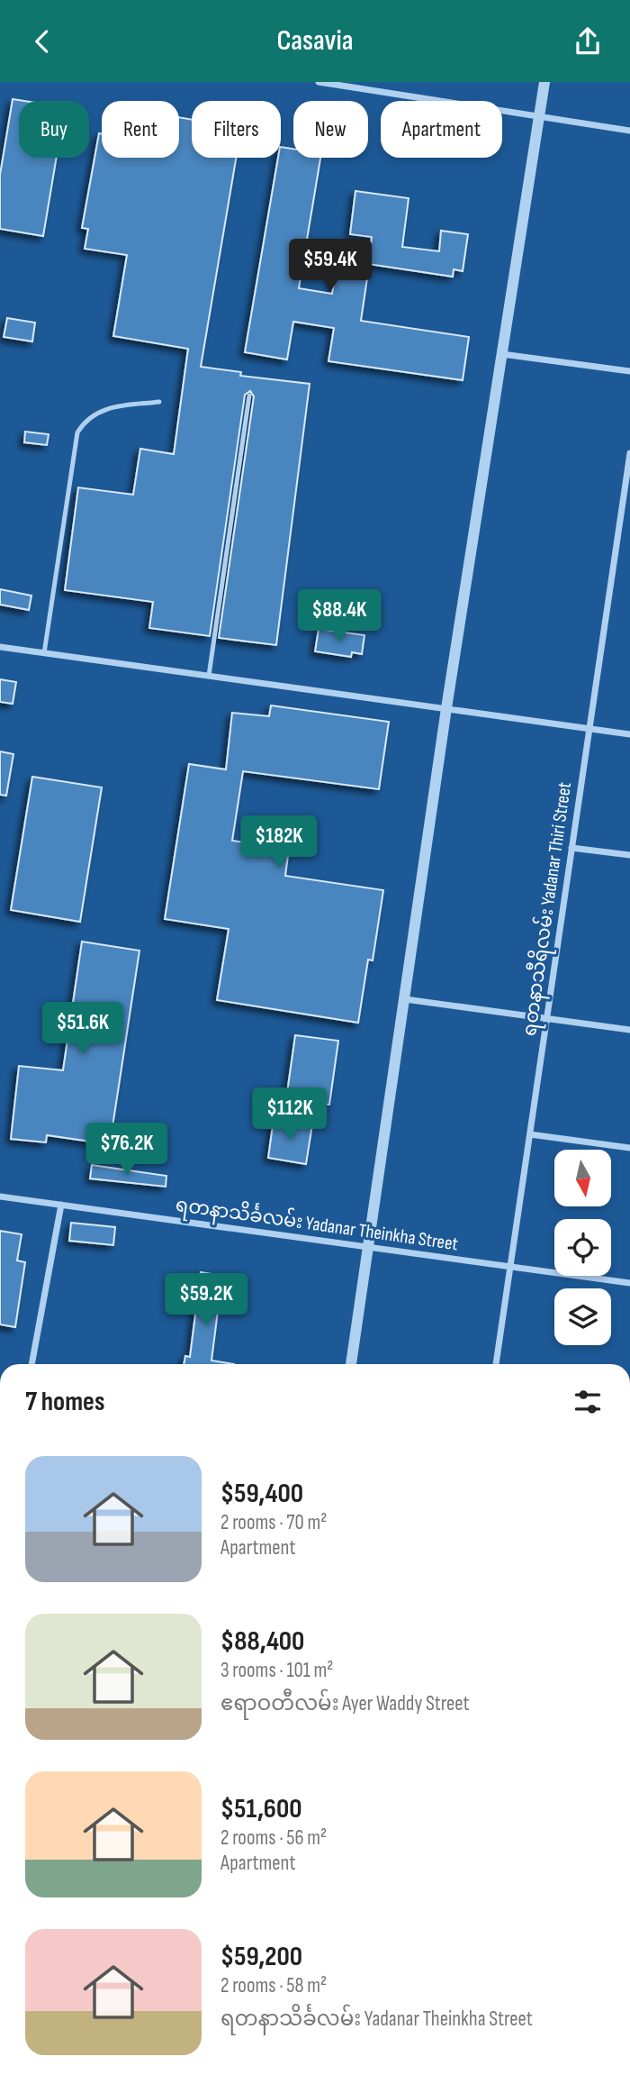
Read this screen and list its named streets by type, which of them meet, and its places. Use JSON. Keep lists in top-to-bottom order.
{
  "streets": {
    "street": ["ရတနာသီရိလမ်း Yadanar Thiri Street", "ရတနာသိင်္ခလမ်း Yadanar Theinkha Street"]
  },
  "crossings": [
    ["ရတနာသီရိလမ်း Yadanar Thiri Street", "ရတနာသိင်္ခလမ်း Yadanar Theinkha Street"]
  ],
  "north": "bottom",
  "page": {
    "header": "Casavia",
    "chip": [
      "Buy",
      "Rent",
      "Filters",
      "New",
      "Apartment"
    ],
    "price": [
      "$59.4K",
      "$88.4K",
      "$182K",
      "$51.6K",
      "$112K",
      "$76.2K",
      "$59.2K"
    ],
    "heading": "7 homes",
    "list": [
      {
        "name": "$59,400",
        "note": "2 rooms · 70 m² · Apartment"
      },
      {
        "name": "$88,400",
        "note": "3 rooms · 101 m² · ဧရာဝတီလမ်း Ayer Waddy Street"
      },
      {
        "name": "$51,600",
        "note": "2 rooms · 56 m² · Apartment"
      },
      {
        "name": "$59,200",
        "note": "2 rooms · 58 m² · ရတနာသိင်္ခလမ်း Yadanar Theinkha Street"
      }
    ]
  }
}
